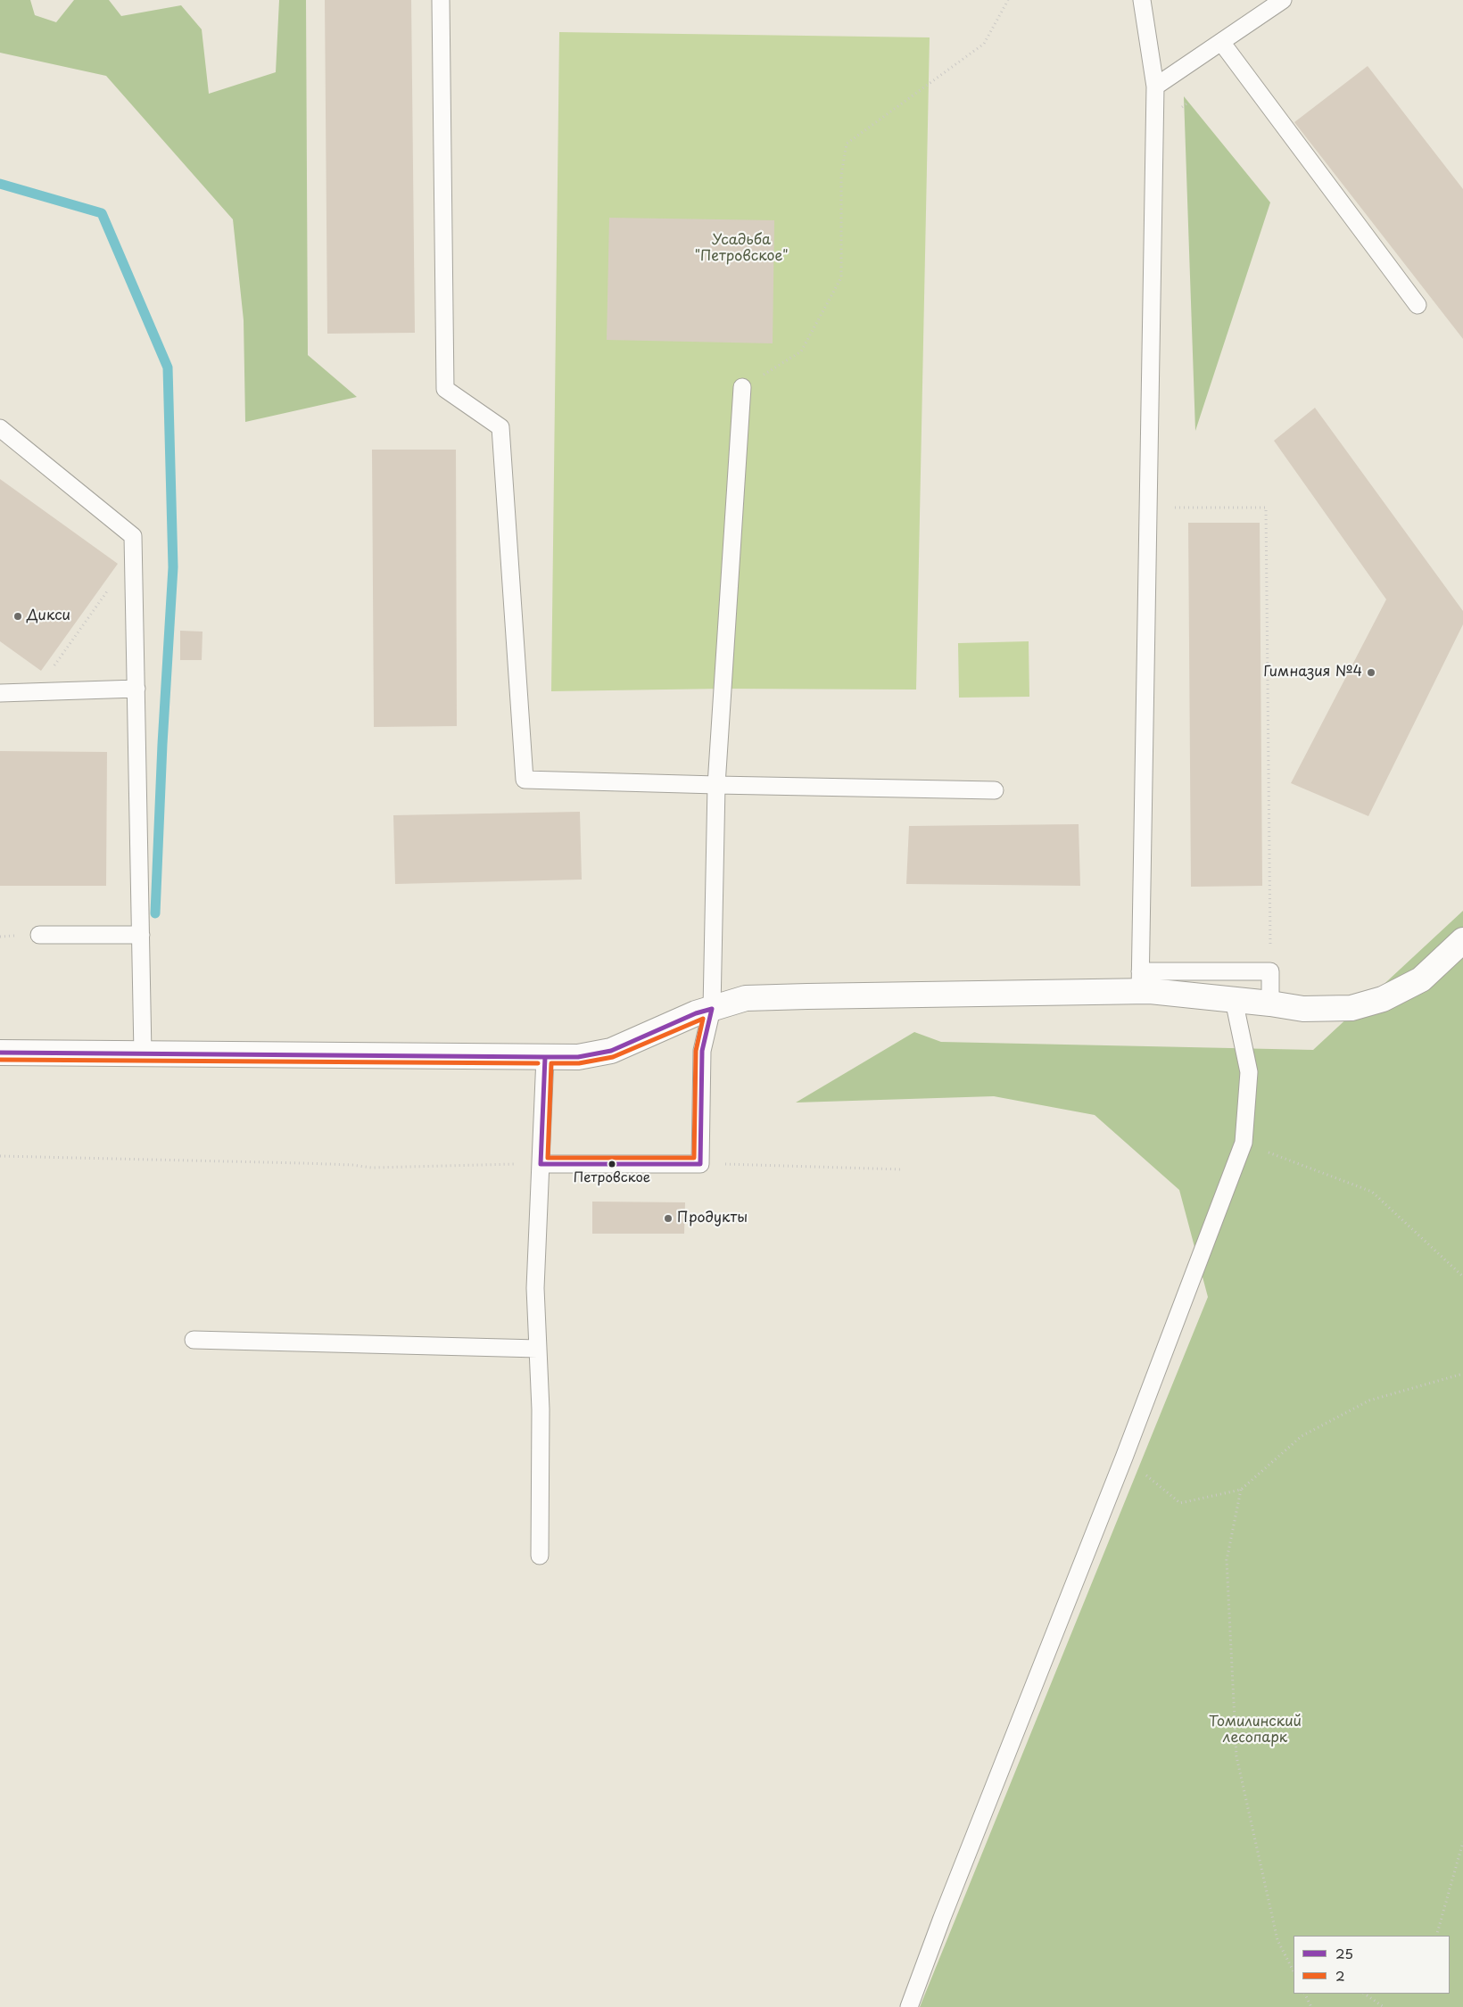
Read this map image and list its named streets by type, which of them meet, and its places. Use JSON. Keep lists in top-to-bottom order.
{
  "parks": ["Усадьба \"Петровское\"", "Томилинский лесопарк"],
  "places": [
    "Дикси",
    "Гимназия №4",
    "Петровское",
    "Продукты"
  ],
  "lines": ["transit line 25", "transit line 2"],
  "legend": ["25", "2"]
}
